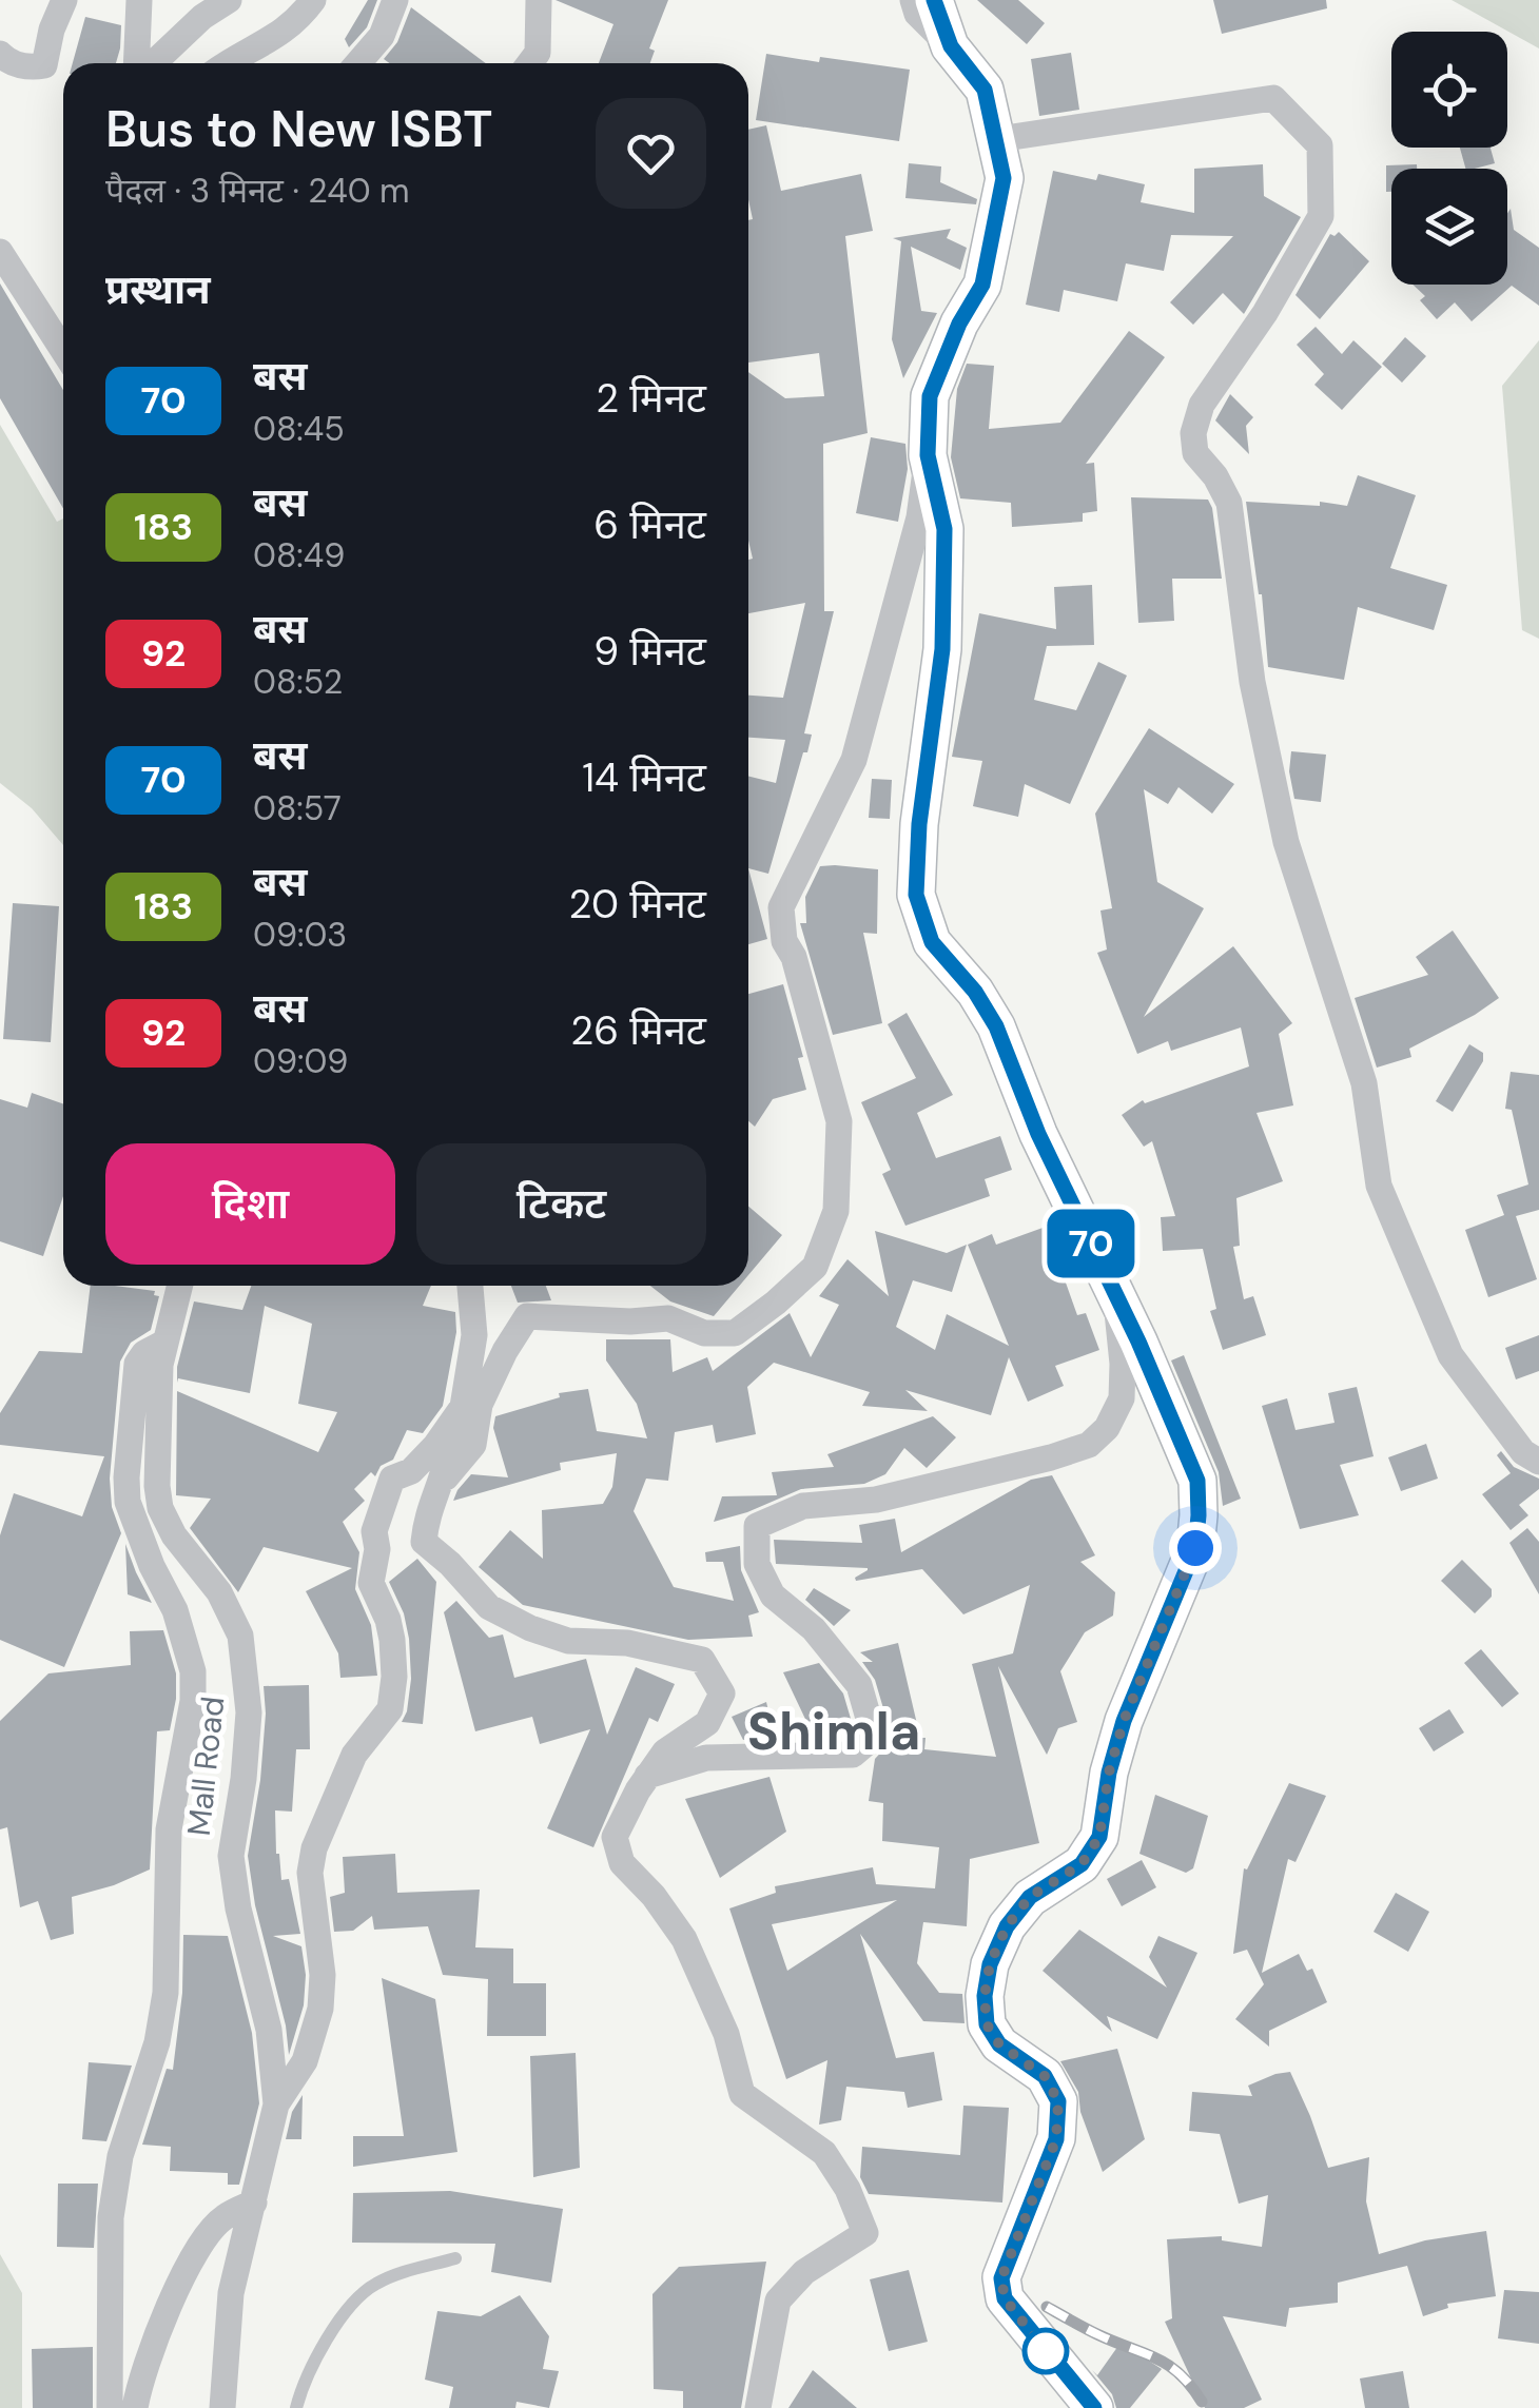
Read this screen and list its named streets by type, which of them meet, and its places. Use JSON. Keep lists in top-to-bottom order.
{
  "streets": {
    "street": ["Mall Road"]
  },
  "districts": ["Shimla"],
  "lines": ["bus line 70"],
  "page": {
    "on_map": "70",
    "heading": [
      ["Bus to New ISBT", "पैदल · 3 मिनट · 240 m"],
      "प्रस्थान"
    ],
    "list": [
      {
        "mark": "70",
        "name": "बस",
        "note": "08:45",
        "value": "2 मिनट"
      },
      {
        "mark": "183",
        "name": "बस",
        "note": "08:49",
        "value": "6 मिनट"
      },
      {
        "mark": "92",
        "name": "बस",
        "note": "08:52",
        "value": "9 मिनट"
      },
      {
        "mark": "70",
        "name": "बस",
        "note": "08:57",
        "value": "14 मिनट"
      },
      {
        "mark": "183",
        "name": "बस",
        "note": "09:03",
        "value": "20 मिनट"
      },
      {
        "mark": "92",
        "name": "बस",
        "note": "09:09",
        "value": "26 मिनट"
      }
    ],
    "buttons": ["दिशा", "टिकट"]
  }
}
